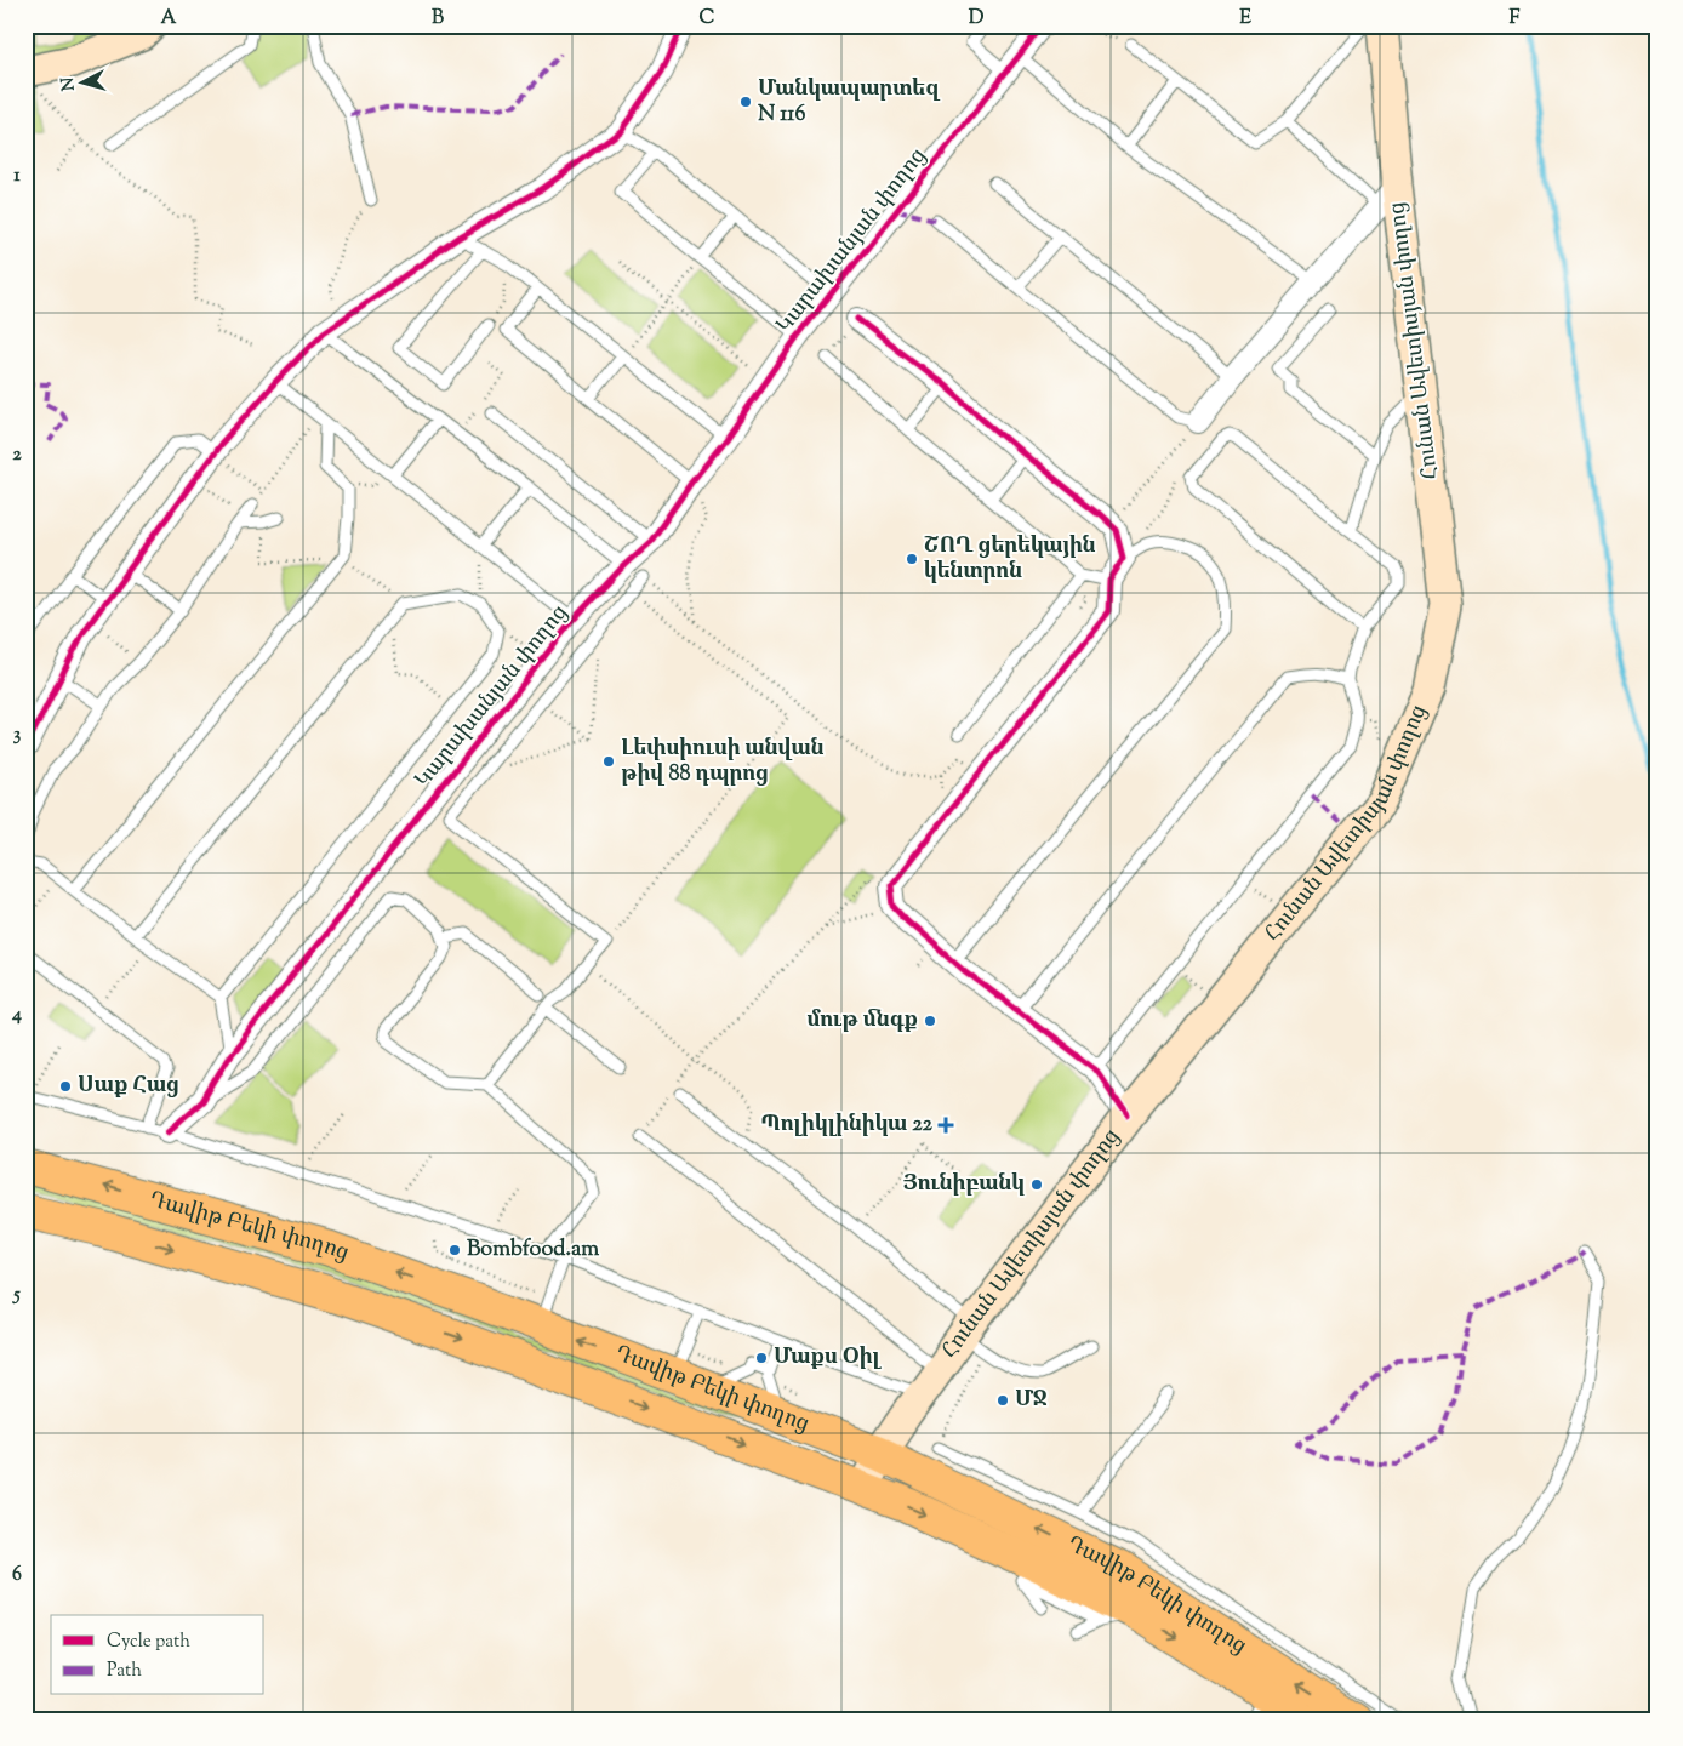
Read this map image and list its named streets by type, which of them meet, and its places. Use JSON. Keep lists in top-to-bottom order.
{
  "streets": {
    "main road": ["Հունան Ավետիսյան փողոց", "Դավիթ Բեկի փողոց"],
    "street": ["Կարախանյան փողոց"]
  },
  "crossings": [
    ["Հունան Ավետիսյան փողոց", "Դավիթ Բեկի փողոց"]
  ],
  "places": {
    "other": [
      "Մանկապարտեզ N 116",
      "ՇՈՂ ցերեկային կենտրոն",
      "Լեփսիուսի անվան թիվ 88 դպրոց",
      "մութ մնգք",
      "Սաք Հաց",
      "Յունիբանկ",
      "Bombfood.am",
      "Մաքս Օիլ",
      "ՄՋ"
    ],
    "health": ["Պոլիկլինիկա 22"]
  },
  "legend": ["Cycle path", "Path"],
  "north": "left",
  "grid": {
    "columns": [
      "A",
      "B",
      "C",
      "D",
      "E",
      "F"
    ],
    "rows": [
      "1",
      "2",
      "3",
      "4",
      "5",
      "6"
    ]
  }
}
